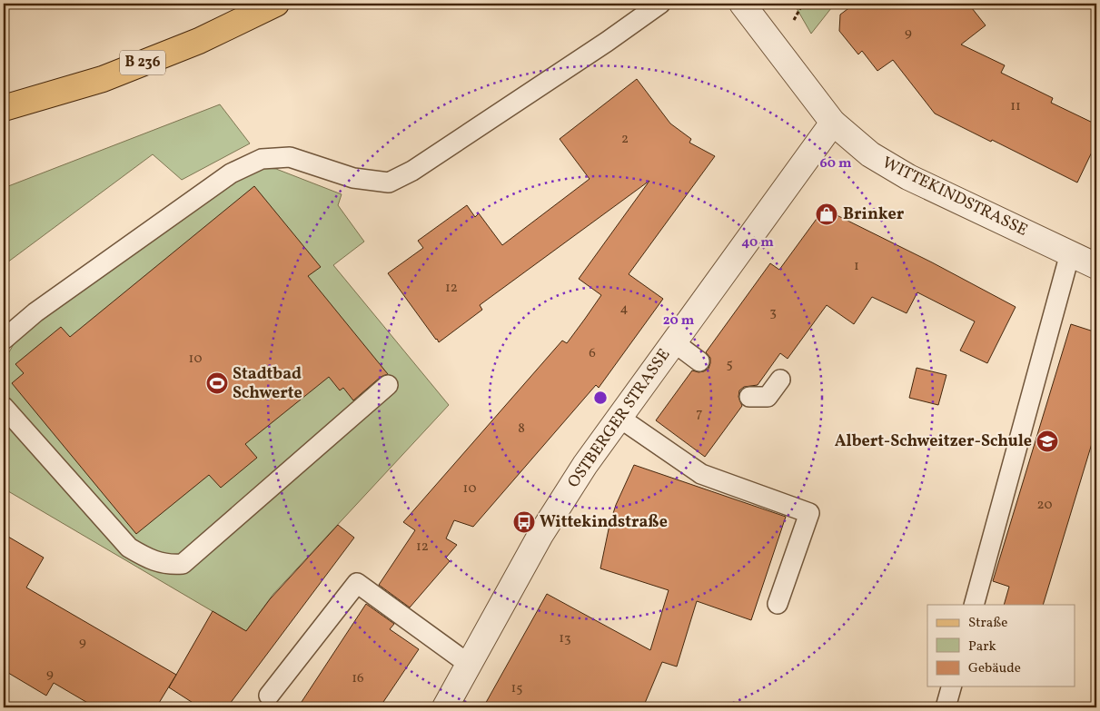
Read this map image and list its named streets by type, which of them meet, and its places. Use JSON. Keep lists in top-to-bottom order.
{
  "streets": {
    "main road": ["B 236"],
    "street": ["WITTEKINDSTRASSE", "OSTBERGER STRASSE"]
  },
  "crossings": [
    ["WITTEKINDSTRASSE", "OSTBERGER STRASSE"]
  ],
  "places": {
    "shop": ["Brinker"],
    "sports": ["Stadtbad Schwerte"],
    "school or university": ["Albert-Schweitzer-Schule"],
    "bus stop": ["Wittekindstraße"]
  },
  "house_numbers": [
    "9",
    "11",
    "2",
    "1",
    "12",
    "4",
    "3",
    "6",
    "10",
    "5",
    "7",
    "8",
    "10",
    "20",
    "12",
    "13",
    "9",
    "9",
    "16",
    "15"
  ],
  "legend": ["Straße", "Park", "Gebäude"],
  "rings": ["60 m", "40 m", "20 m"]
}
